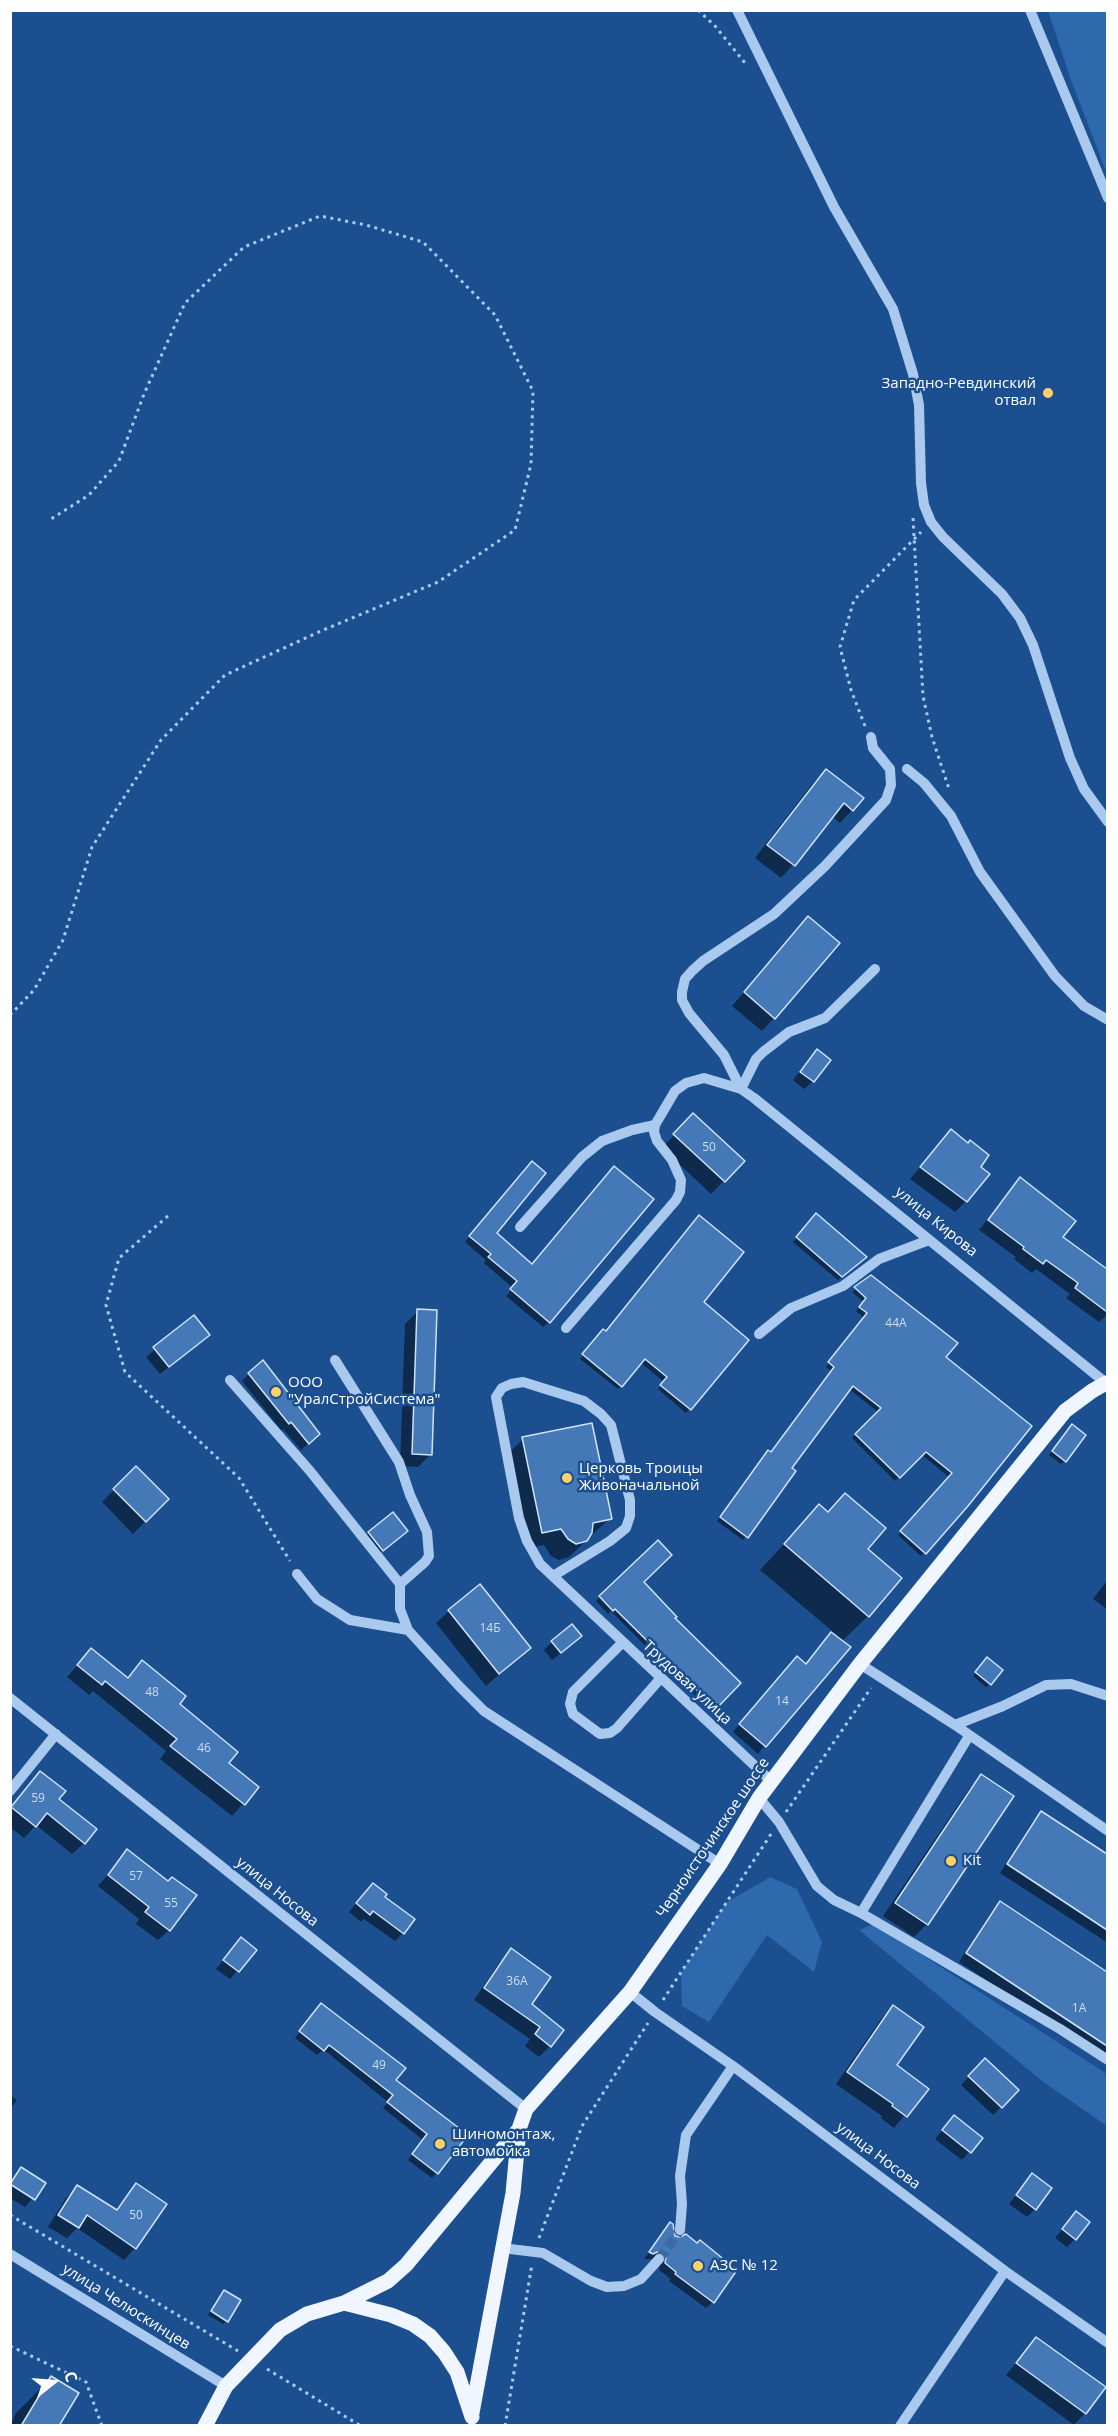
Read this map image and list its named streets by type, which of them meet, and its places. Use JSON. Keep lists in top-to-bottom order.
{
  "streets": {
    "main road": ["Черноисточинское шоссе"],
    "street": [
      "улица Кирова",
      "Трудовая улица",
      "улица Носова",
      "улица Челюскинцев"
    ]
  },
  "crossings": [
    ["улица Кирова", "Черноисточинское шоссе"],
    ["Трудовая улица", "Черноисточинское шоссе"],
    ["Черноисточинское шоссе", "улица Носова"],
    ["Черноисточинское шоссе", "улица Челюскинцев"]
  ],
  "places": [
    "Западно-Ревдинский отвал",
    "ООО \"УралСтройСистема\"",
    "Церковь Троицы Живоначальной",
    "Kit",
    "Шиномонтаж, автомойка",
    "АЗС № 12"
  ],
  "house_numbers": [
    "50",
    "44А",
    "14Б",
    "48",
    "14",
    "46",
    "59",
    "57",
    "55",
    "36А",
    "1А",
    "49",
    "50"
  ],
  "north": "right"
}
